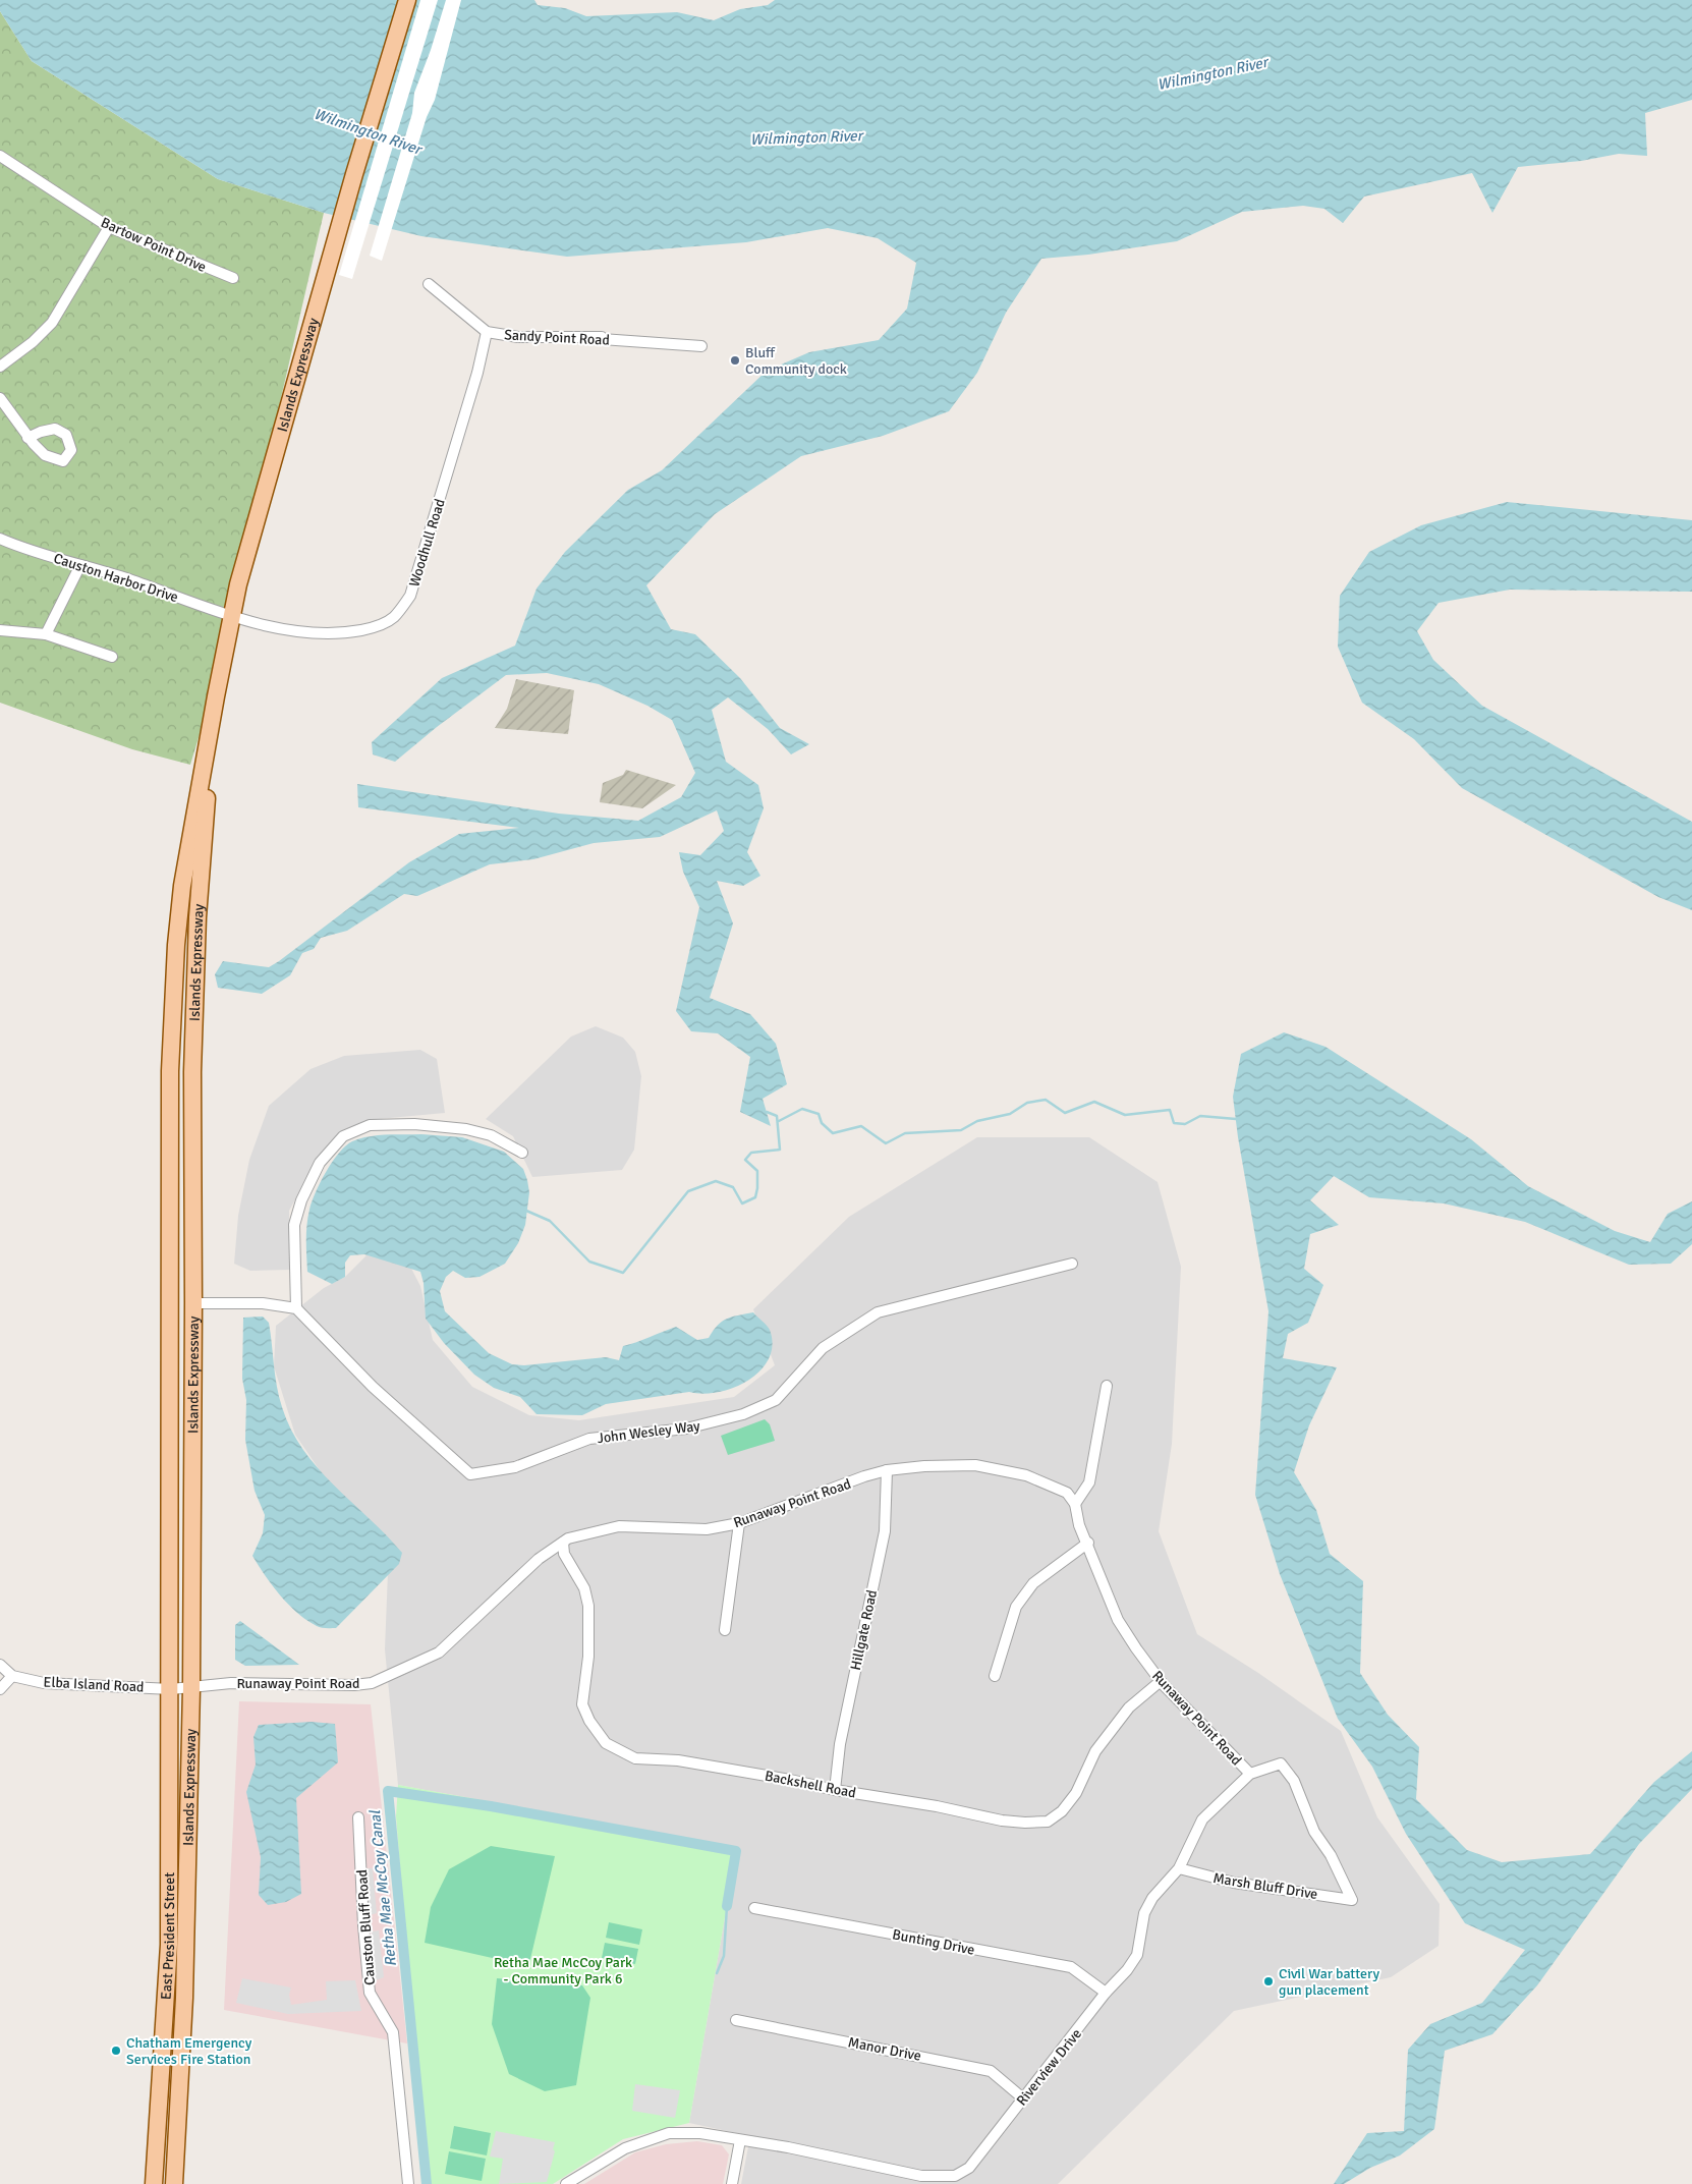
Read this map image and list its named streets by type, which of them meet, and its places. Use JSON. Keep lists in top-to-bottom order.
{
  "streets": {
    "main road": ["Islands Expressway", "East President Street"],
    "street": [
      "Bartow Point Drive",
      "Sandy Point Road",
      "Woodhull Road",
      "Causton Harbor Drive",
      "John Wesley Way",
      "Runaway Point Road",
      "Hillgate Road",
      "Elba Island Road",
      "Backshell Road",
      "Marsh Bluff Drive",
      "Causton Bluff Road",
      "Bunting Drive",
      "Manor Drive",
      "Riverview Drive"
    ]
  },
  "crossings": [
    ["Sandy Point Road", "Woodhull Road"],
    ["Islands Expressway", "Woodhull Road"],
    ["Islands Expressway", "Causton Harbor Drive"],
    ["Islands Expressway", "Runaway Point Road"],
    ["Islands Expressway", "Elba Island Road"],
    ["Islands Expressway", "East President Street"],
    ["Woodhull Road", "Causton Harbor Drive"],
    ["Runaway Point Road", "Hillgate Road"],
    ["Runaway Point Road", "Elba Island Road"],
    ["Runaway Point Road", "Backshell Road"],
    ["Runaway Point Road", "Riverview Drive"],
    ["Hillgate Road", "Backshell Road"],
    ["Elba Island Road", "East President Street"],
    ["Marsh Bluff Drive", "Riverview Drive"],
    ["Bunting Drive", "Riverview Drive"],
    ["Manor Drive", "Riverview Drive"]
  ],
  "water": ["Wilmington River", "Retha Mae McCoy Canal"],
  "parks": ["Retha Mae McCoy Park - Community Park 6"],
  "places": ["Bluff Community dock", "Civil War battery gun placement", "Chatham Emergency Services Fire Station"]
}
